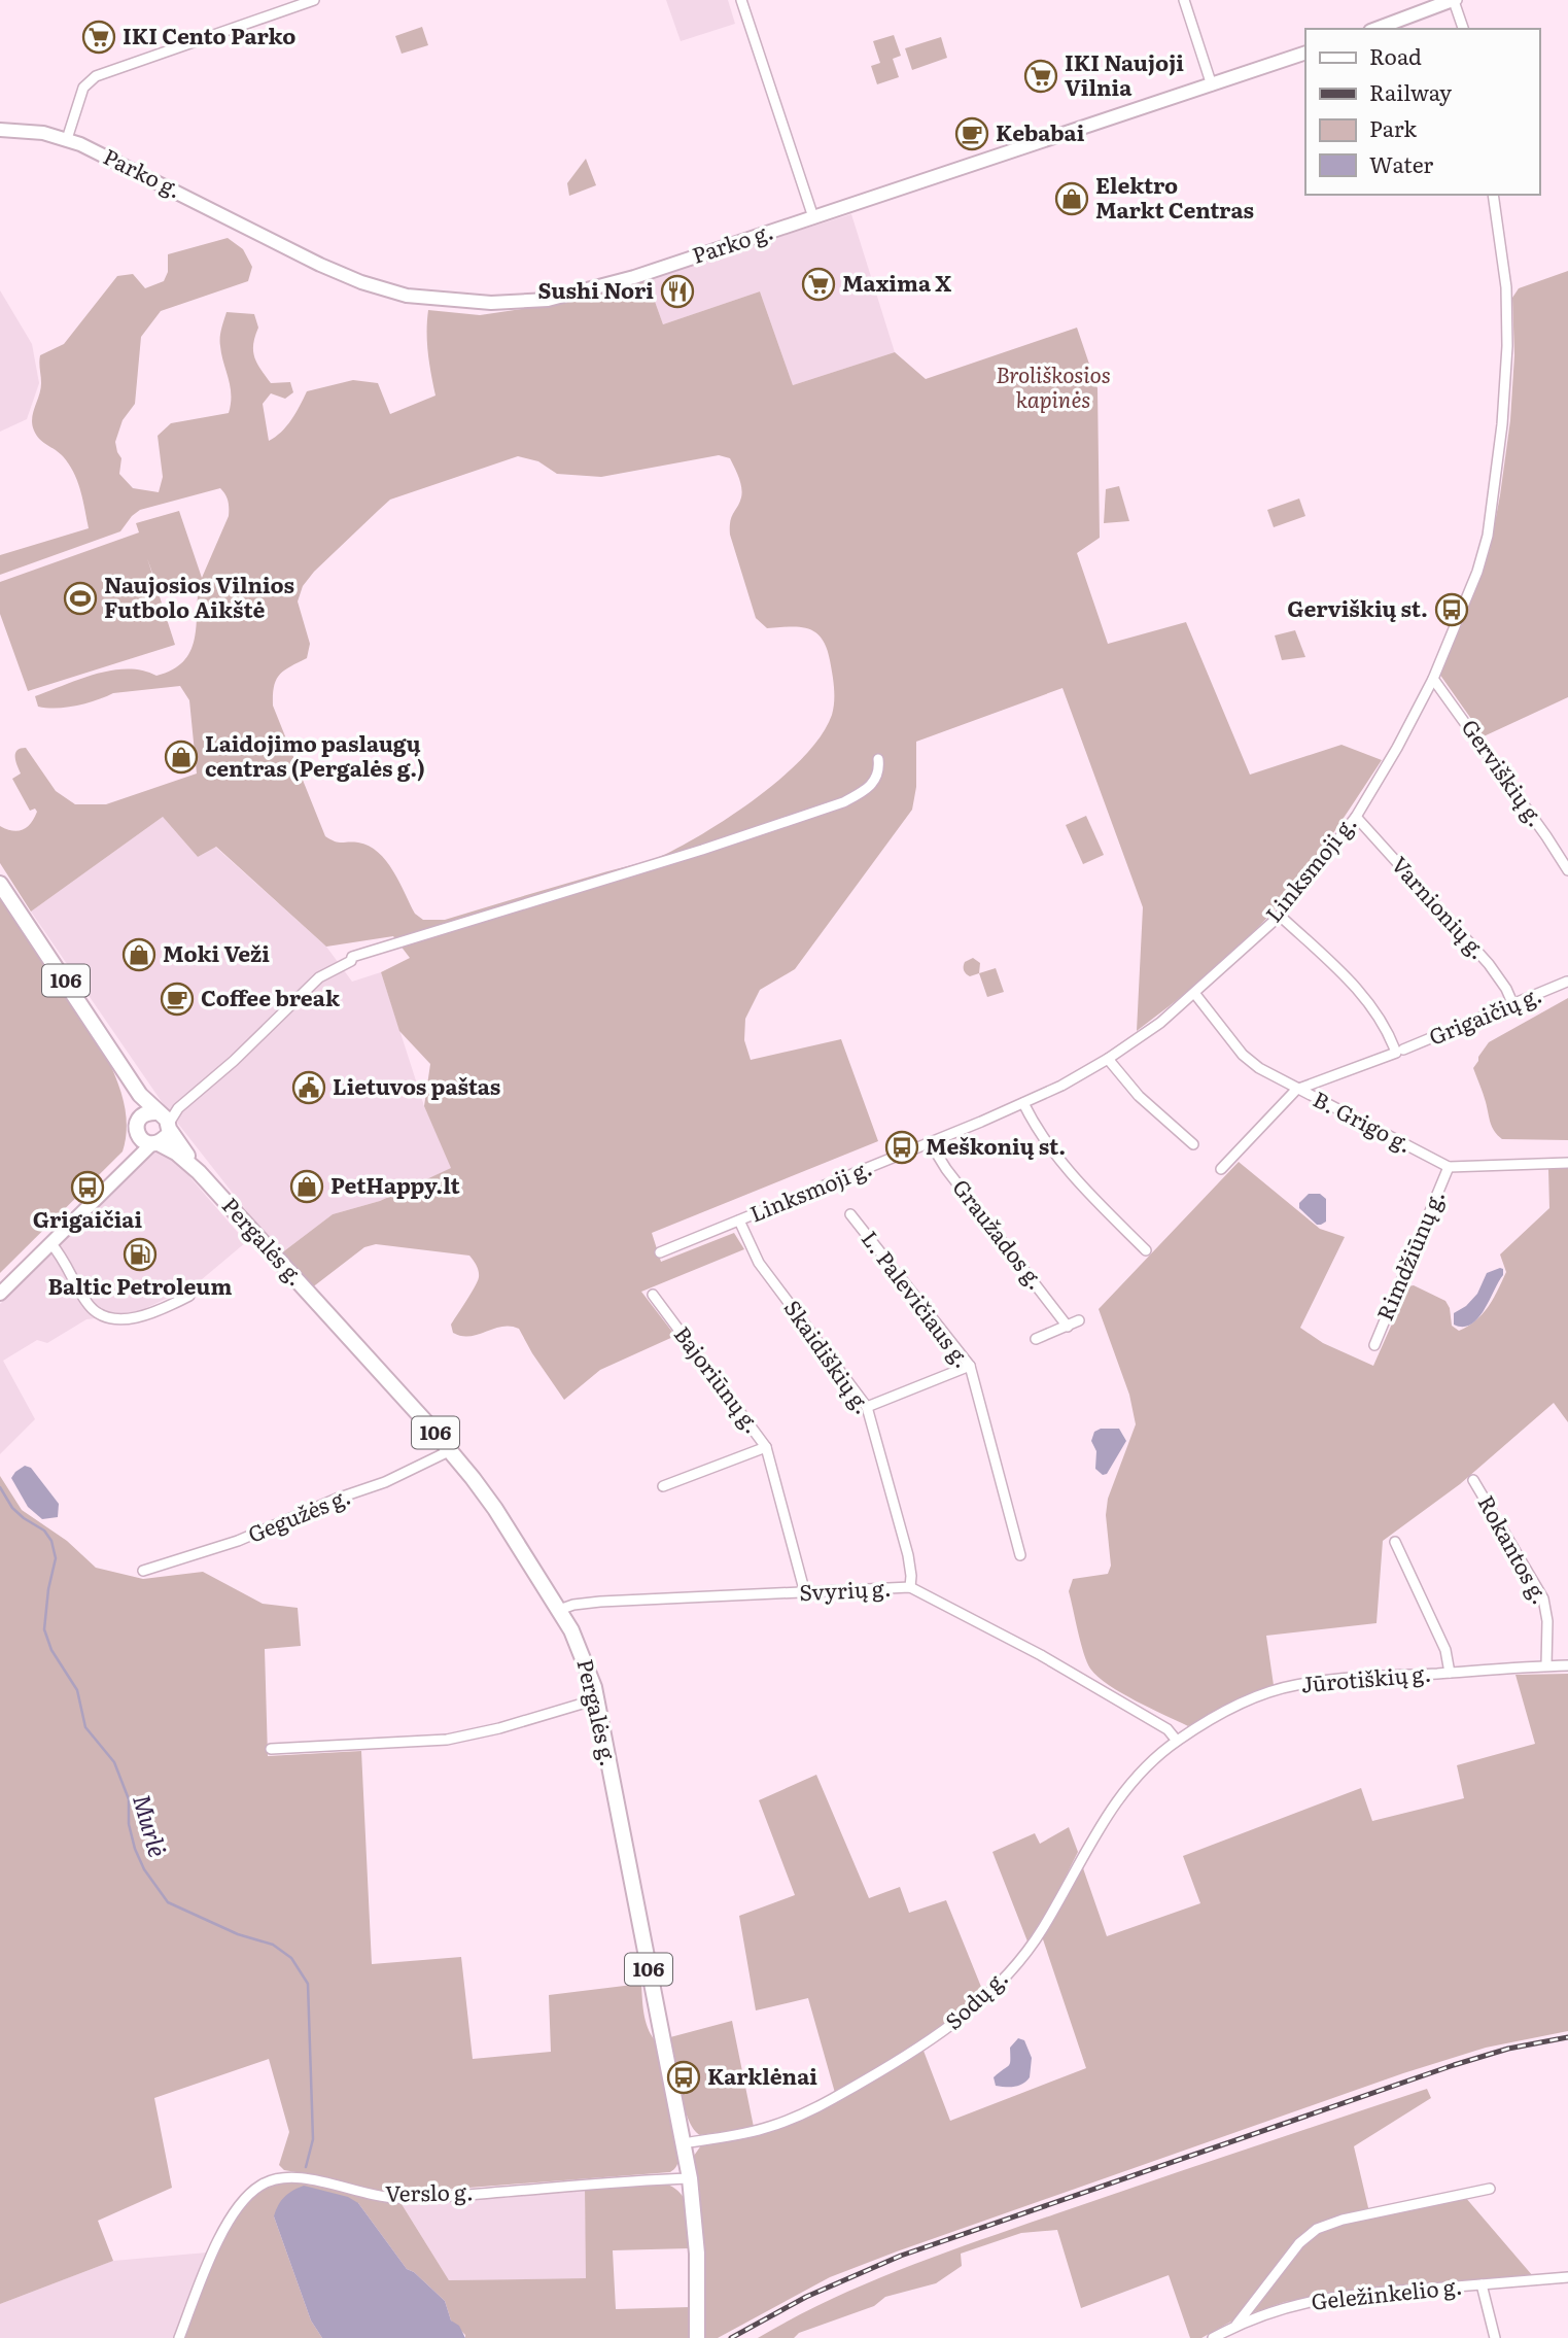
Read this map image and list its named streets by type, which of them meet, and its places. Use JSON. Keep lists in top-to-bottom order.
{
  "streets": {
    "main road": ["Parko g.", "106", "Pergalės g."],
    "street": [
      "Gerviškių g.",
      "Linksmoji g.",
      "Varnionių g.",
      "Grigaičių g.",
      "B. Grigo g.",
      "Graužados g.",
      "Rimdžiūnų g.",
      "L. Palevičiaus g.",
      "Skaidiškių g.",
      "Bajoriūnų g.",
      "Gegužės g.",
      "Rokantos g.",
      "Svyrių g.",
      "Jūrotiškių g.",
      "Sodų g.",
      "Verslo g.",
      "Geležinkelio g."
    ]
  },
  "crossings": [
    ["Gerviškių g.", "Linksmoji g."],
    ["Linksmoji g.", "Varnionių g."],
    ["Linksmoji g.", "B. Grigo g."],
    ["Linksmoji g.", "Graužados g."],
    ["Linksmoji g.", "Skaidiškių g."],
    ["Varnionių g.", "Grigaičių g."],
    ["Grigaičių g.", "B. Grigo g."],
    ["B. Grigo g.", "Rimdžiūnų g."],
    ["Pergalės g.", "Gegužės g."],
    ["Pergalės g.", "Svyrių g."],
    ["Pergalės g.", "Sodų g."],
    ["Pergalės g.", "Verslo g."],
    ["Skaidiškių g.", "Svyrių g."],
    ["Bajoriūnų g.", "Svyrių g."],
    ["Rokantos g.", "Jūrotiškių g."],
    ["Svyrių g.", "Jūrotiškių g."],
    ["Svyrių g.", "Sodų g."],
    ["Jūrotiškių g.", "Sodų g."]
  ],
  "water": ["Murlė"],
  "parks": ["Broliškosios kapinės"],
  "places": {
    "supermarket": ["IKI Cento Parko", "IKI Naujoji Vilnia", "Maxima X"],
    "cafe": ["Kebabai", "Coffee break"],
    "shop": [
      "Elektro Markt Centras",
      "Laidojimo paslaugų centras (Pergalės g.)",
      "Moki Veži",
      "PetHappy.lt"
    ],
    "restaurant": ["Sushi Nori"],
    "sports": ["Naujosios Vilnios Futbolo Aikštė"],
    "bus stop": [
      "Gerviškių st.",
      "Meškonių st.",
      "Grigaičiai",
      "Karklėnai"
    ],
    "public building": ["Lietuvos paštas"],
    "fuel station": ["Baltic Petroleum"]
  },
  "legend": [
    "Road",
    "Railway",
    "Park",
    "Water"
  ]
}
